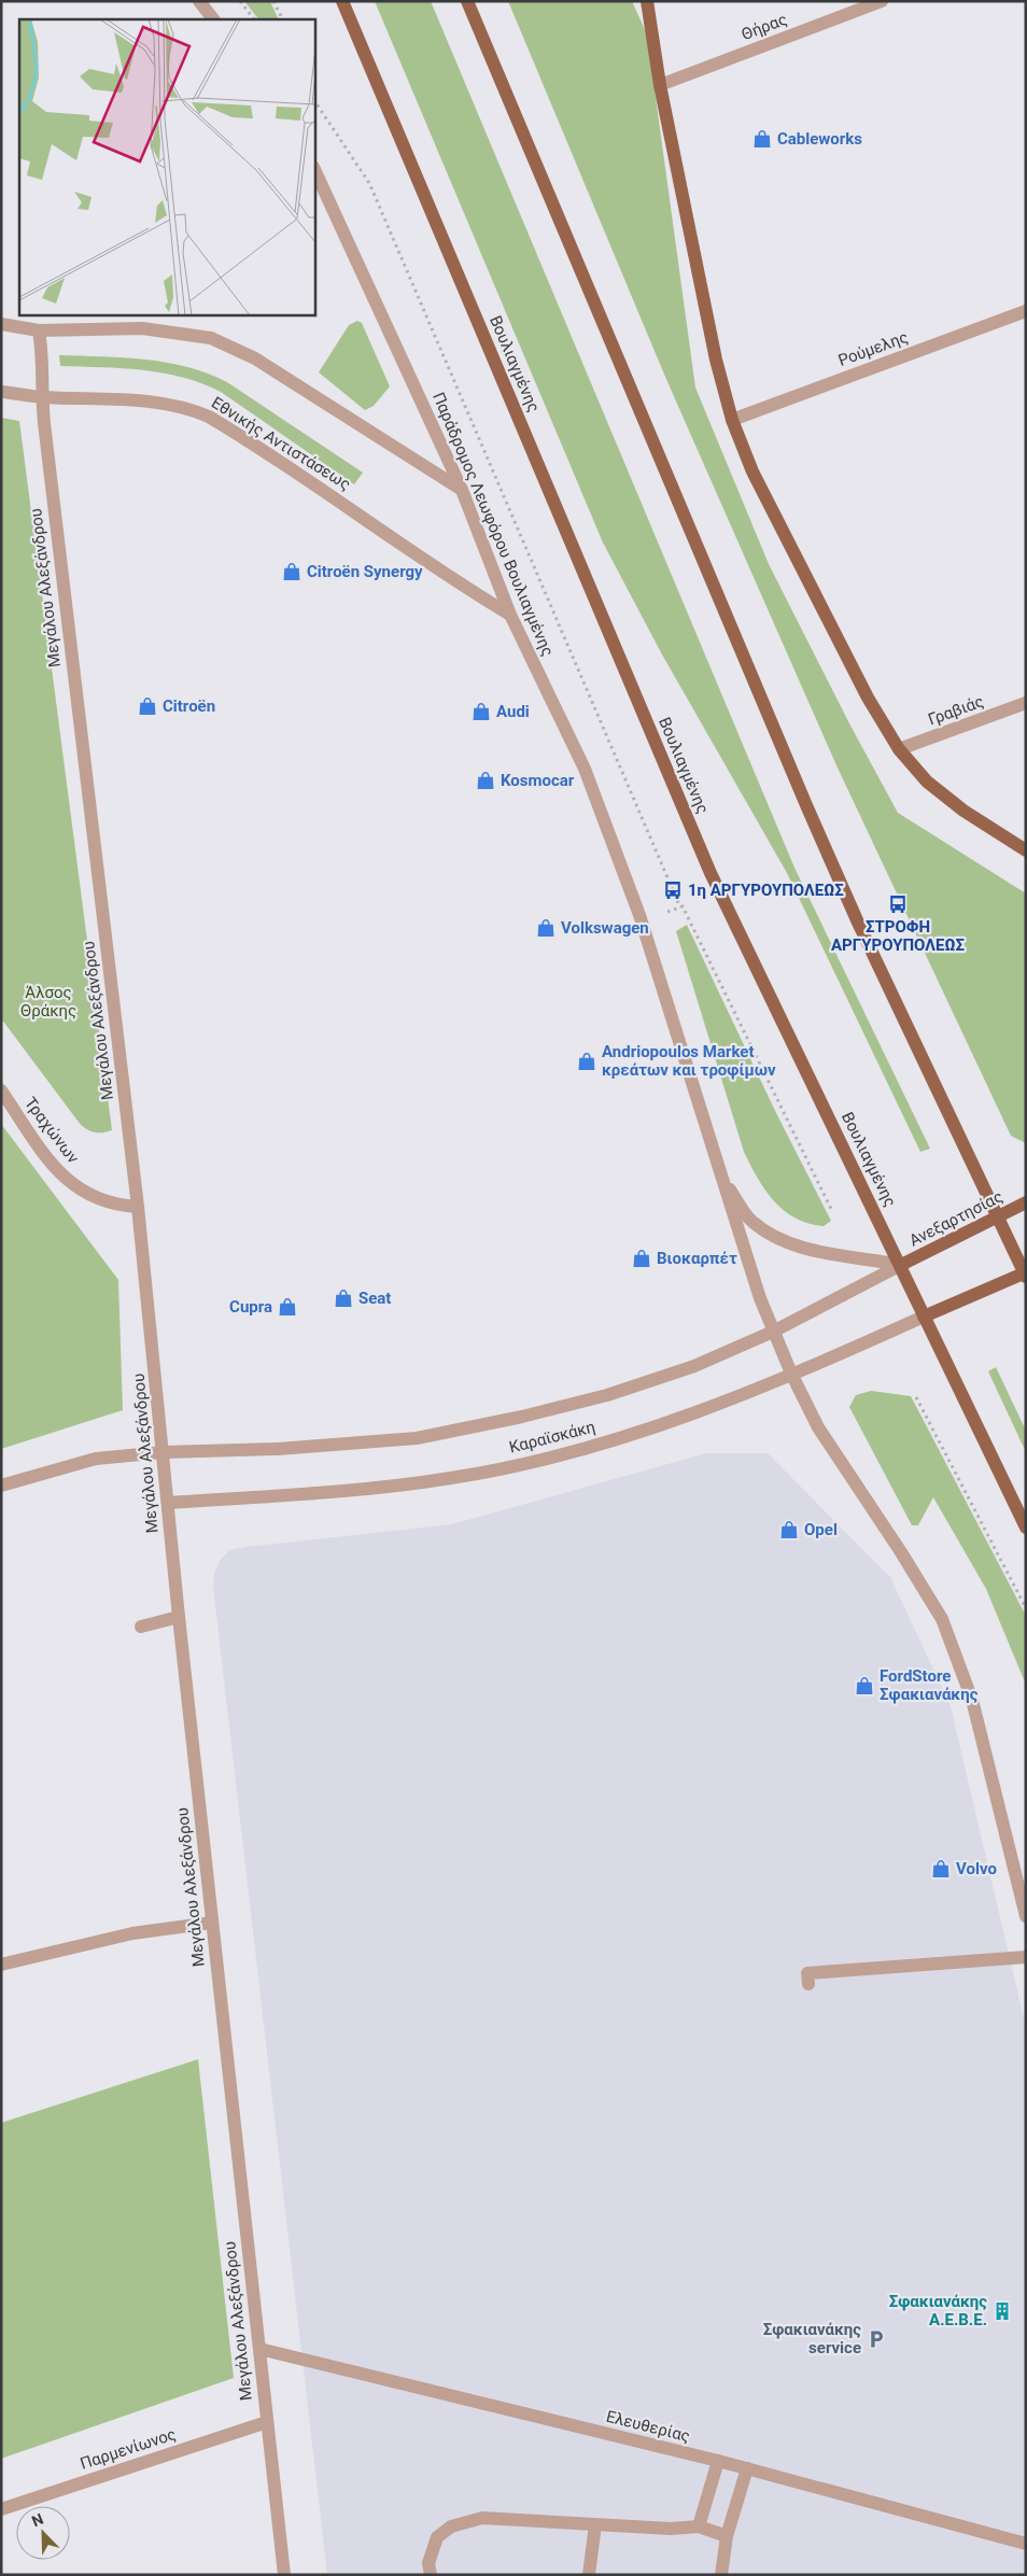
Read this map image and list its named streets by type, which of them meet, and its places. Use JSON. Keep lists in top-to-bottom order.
{
  "streets": {
    "main road": ["Βουλιαγμένης", "Ανεξαρτησίας"],
    "street": [
      "Θήρας",
      "Ρούμελης",
      "Εθνικής Αντιστάσεως",
      "Παράδρομος Λεωφόρου Βουλιαγμένης",
      "Μεγάλου Αλεξάνδρου",
      "Γραβιάς",
      "Τραχώνων",
      "Καραϊσκάκη",
      "Ελευθερίας",
      "Παρμενίωνος"
    ]
  },
  "crossings": [
    ["Βουλιαγμένης", "Ανεξαρτησίας"],
    ["Βουλιαγμένης", "Καραϊσκάκη"],
    ["Εθνικής Αντιστάσεως", "Παράδρομος Λεωφόρου Βουλιαγμένης"],
    ["Εθνικής Αντιστάσεως", "Μεγάλου Αλεξάνδρου"],
    ["Παράδρομος Λεωφόρου Βουλιαγμένης", "Καραϊσκάκη"],
    ["Μεγάλου Αλεξάνδρου", "Τραχώνων"],
    ["Μεγάλου Αλεξάνδρου", "Καραϊσκάκη"],
    ["Μεγάλου Αλεξάνδρου", "Ελευθερίας"],
    ["Μεγάλου Αλεξάνδρου", "Παρμενίωνος"],
    ["Ανεξαρτησίας", "Καραϊσκάκη"]
  ],
  "parks": ["Άλσος Θράκης"],
  "places": {
    "shop": [
      "Cableworks",
      "Citroën Synergy",
      "Citroën",
      "Audi",
      "Kosmocar",
      "Volkswagen",
      "Andriopoulos Market κρεάτων και τροφίμων",
      "Βιοκαρπέτ",
      "Seat",
      "Cupra",
      "Opel",
      "FordStore Σφακιανάκης",
      "Volvo"
    ],
    "bus stop": ["1η ΑΡΓΥΡΟΥΠΟΛΕΩΣ", "ΣΤΡΟΦΗ ΑΡΓΥΡΟΥΠΟΛΕΩΣ"],
    "building": ["Σφακιανάκης Α.Ε.Β.Ε."],
    "parking": ["Σφακιανάκης service"]
  },
  "north": "top left"
}
